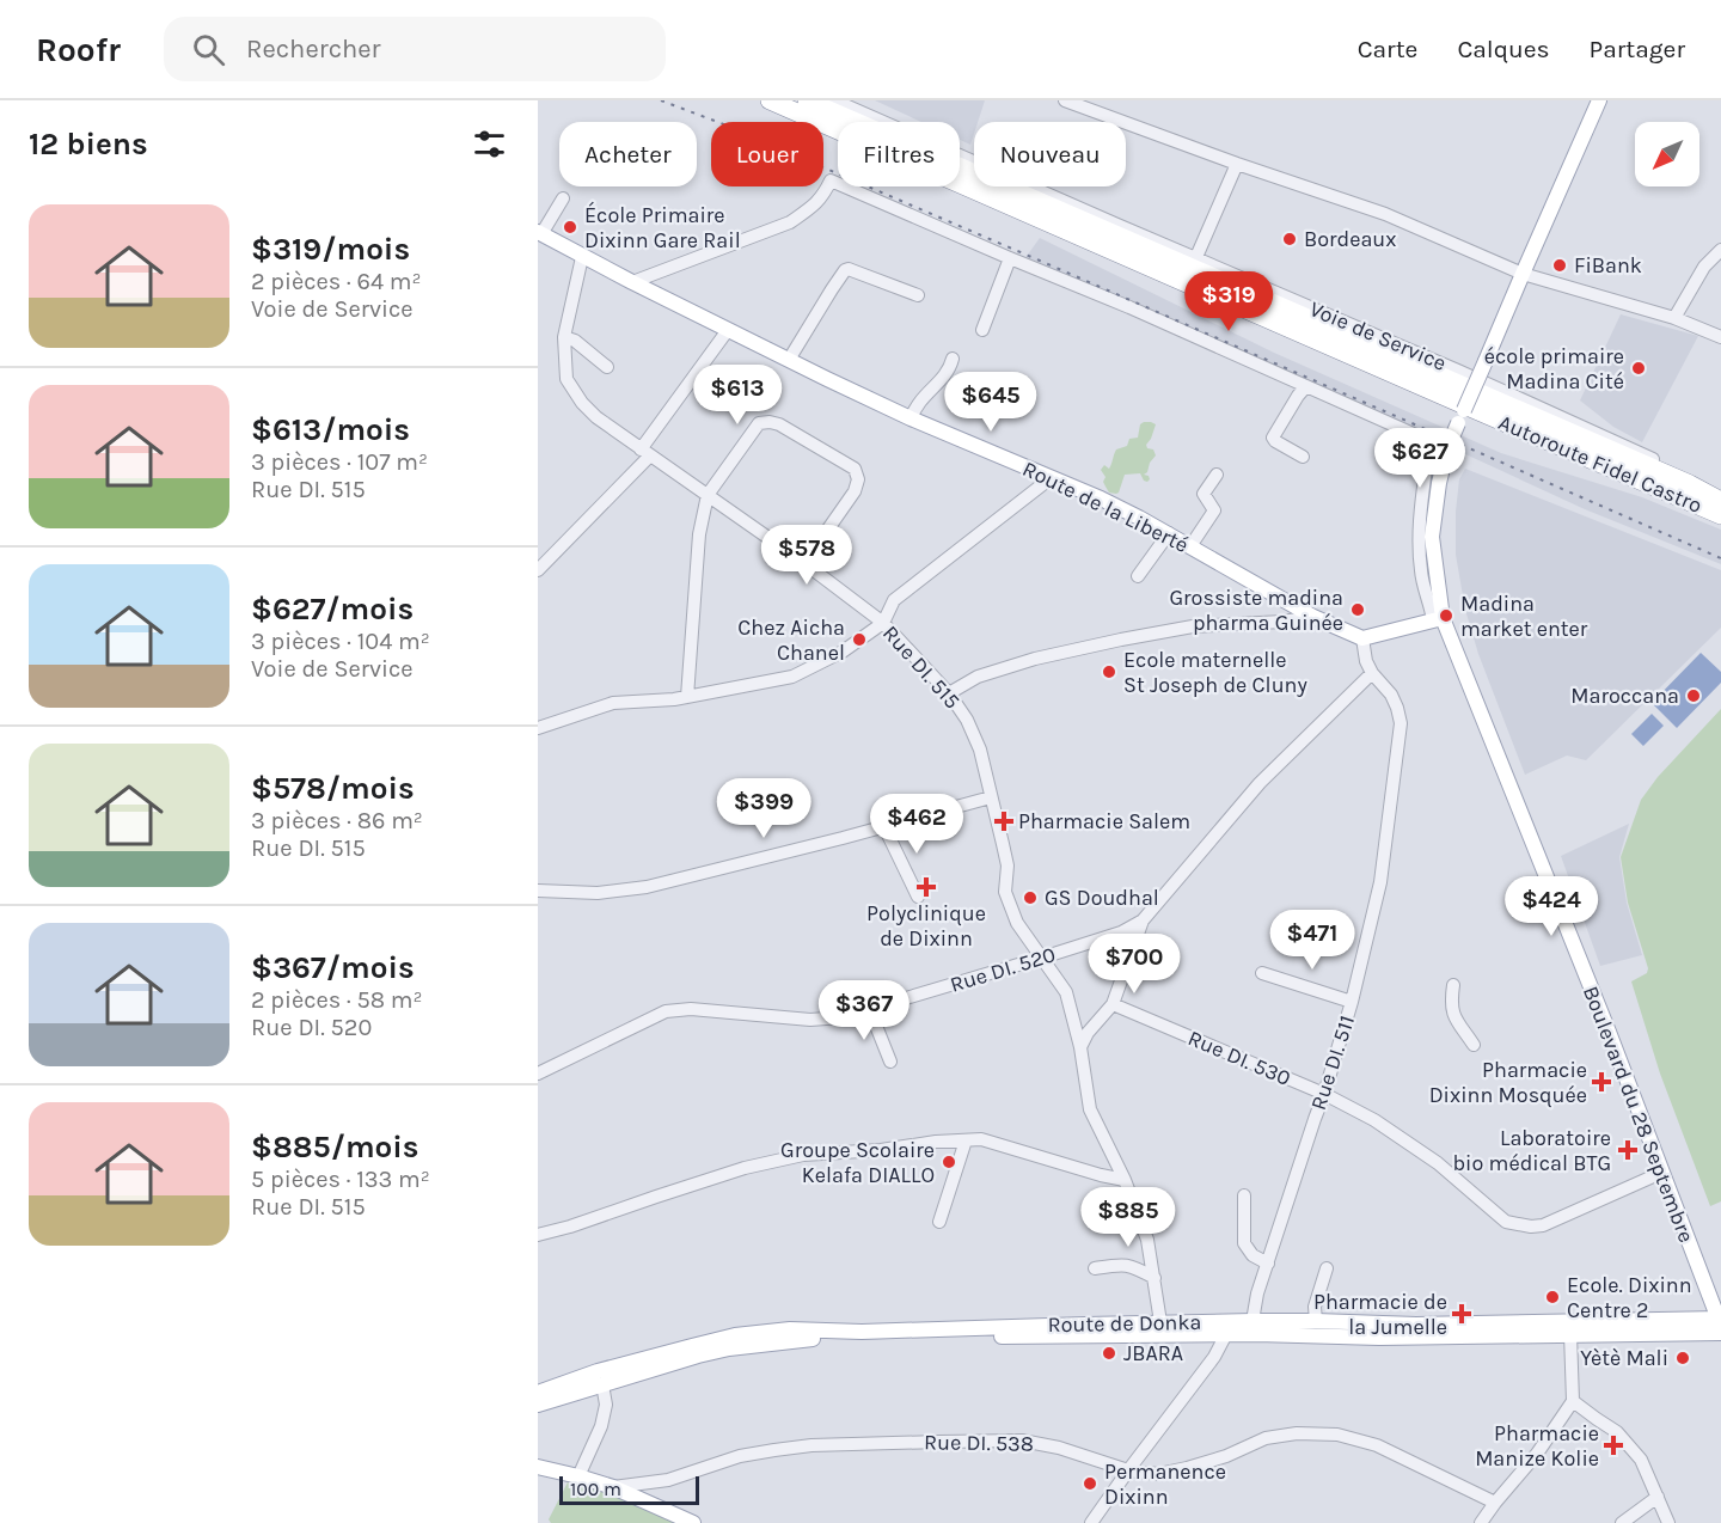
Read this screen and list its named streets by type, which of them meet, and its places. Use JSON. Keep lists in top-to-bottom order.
{
  "streets": {
    "highway": ["Autoroute Fidel Castro"],
    "main road": ["Route de la Liberté", "Boulevard du 28 Septembre", "Route de Donka"],
    "street": [
      "Voie de Service",
      "Rue DI. 515",
      "Rue DI. 520",
      "Rue DI. 530",
      "Rue DI. 511",
      "Rue DI. 538"
    ]
  },
  "crossings": [
    ["Route de la Liberté", "Rue DI. 515"],
    ["Route de la Liberté", "Rue DI. 511"],
    ["Rue DI. 515", "Rue DI. 520"],
    ["Rue DI. 515", "Route de Donka"],
    ["Rue DI. 520", "Rue DI. 511"],
    ["Rue DI. 530", "Rue DI. 511"],
    ["Rue DI. 530", "Boulevard du 28 Septembre"],
    ["Rue DI. 511", "Route de Donka"],
    ["Boulevard du 28 Septembre", "Route de Donka"]
  ],
  "places": {
    "other": [
      "École Primaire Dixinn Gare Rail",
      "Bordeaux",
      "FiBank",
      "école primaire Madina Cité",
      "Grossiste madina pharma Guinée",
      "Madina market enter",
      "Chez Aicha Chanel",
      "Ecole maternelle St Joseph de Cluny",
      "Maroccana",
      "GS Doudhal",
      "Groupe Scolaire Kelafa DIALLO",
      "Ecole. Dixinn Centre 2",
      "JBARA",
      "Yètè Mali",
      "Permanence Dixinn"
    ],
    "health": [
      "Pharmacie Salem",
      "Polyclinique de Dixinn",
      "Pharmacie Dixinn Mosquée",
      "Laboratoire bio médical BTG",
      "Pharmacie de la Jumelle",
      "Pharmacie Manize Kolie"
    ]
  },
  "scale_bar": "100 m",
  "north": "bottom left",
  "page": {
    "header": "Roofr",
    "search": "Rechercher",
    "nav": ["Carte", "Calques", "Partager"],
    "heading": "12 biens",
    "chip": [
      "Acheter",
      "Louer",
      "Filtres",
      "Nouveau"
    ],
    "list": [
      {
        "name": "$319/mois",
        "note": "2 pièces · 64 m² · Voie de Service"
      },
      {
        "name": "$613/mois",
        "note": "3 pièces · 107 m² · Rue DI. 515"
      },
      {
        "name": "$627/mois",
        "note": "3 pièces · 104 m² · Voie de Service"
      },
      {
        "name": "$578/mois",
        "note": "3 pièces · 86 m² · Rue DI. 515"
      },
      {
        "name": "$367/mois",
        "note": "2 pièces · 58 m² · Rue DI. 520"
      },
      {
        "name": "$885/mois",
        "note": "5 pièces · 133 m² · Rue DI. 515"
      }
    ],
    "price": [
      "$319",
      "$613",
      "$645",
      "$627",
      "$578",
      "$399",
      "$462",
      "$424",
      "$471",
      "$700",
      "$367",
      "$885"
    ],
    "scale": "100 m"
  }
}
